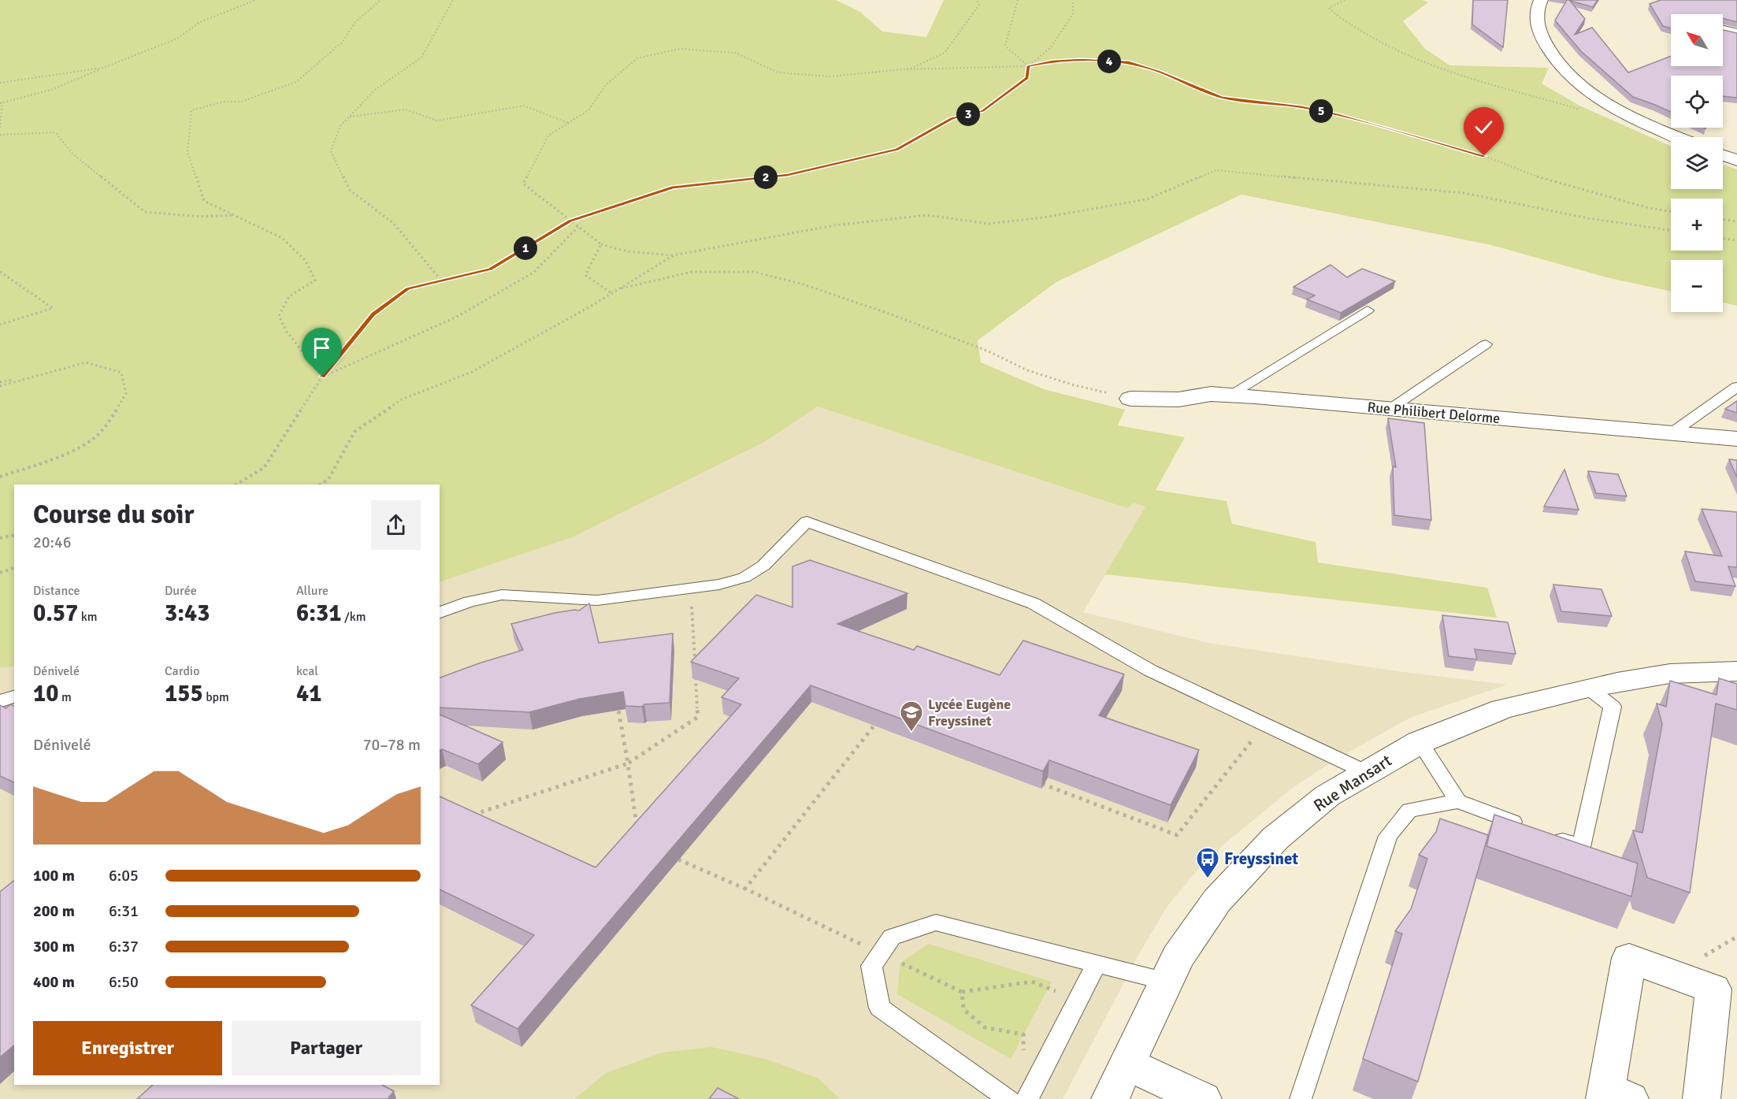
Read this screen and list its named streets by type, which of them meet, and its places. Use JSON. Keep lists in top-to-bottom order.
{
  "streets": {
    "street": ["Rue Philibert Delorme", "Rue Mansart"]
  },
  "places": {
    "school or university": ["Lycée Eugène Freyssinet"],
    "bus stop": ["Freyssinet"]
  },
  "north": "top left",
  "page": {
    "map_buttons": ["+", "−"],
    "pins": [
      "4",
      "5",
      "3",
      "2",
      "1"
    ],
    "heading": ["Course du soir", "20:46"],
    "stats": [
      ["Distance", "0.57 km"],
      ["Durée", "3:43"],
      ["Allure", "6:31 /km"],
      ["Dénivelé", "10 m"],
      ["Cardio", "155 bpm"],
      ["kcal", "41"]
    ],
    "chart": ["Dénivelé", "70–78 m"],
    "list": [
      {
        "name": "100 m",
        "note": "6:05"
      },
      {
        "name": "200 m",
        "note": "6:31"
      },
      {
        "name": "300 m",
        "note": "6:37"
      },
      {
        "name": "400 m",
        "note": "6:50"
      }
    ],
    "buttons": ["Enregistrer", "Partager"]
  }
}
